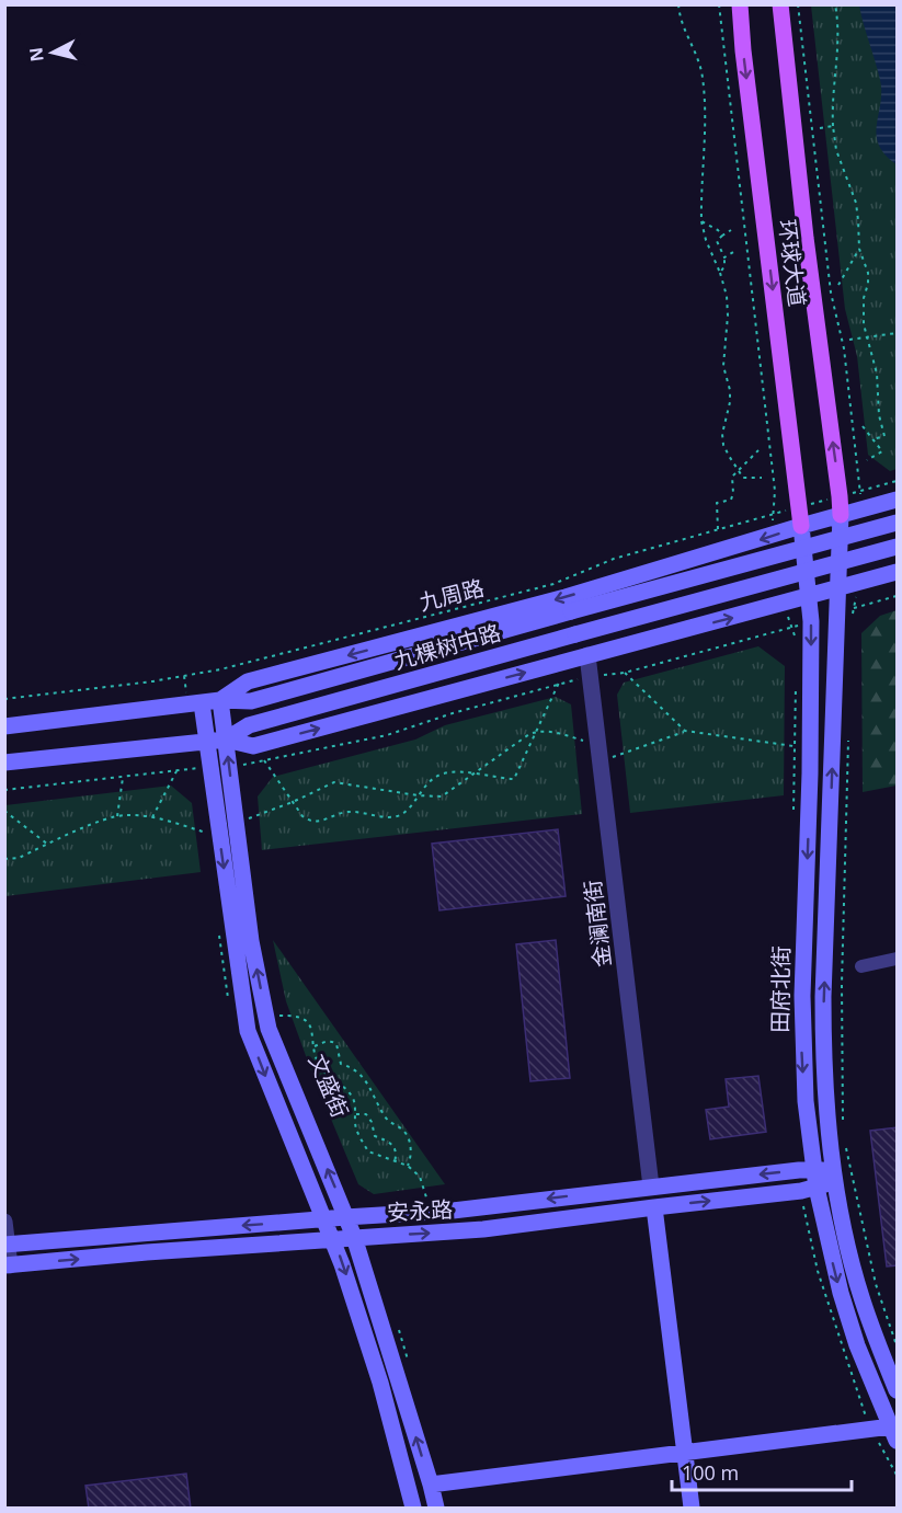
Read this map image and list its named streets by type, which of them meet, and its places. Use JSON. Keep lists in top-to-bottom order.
{
  "streets": {
    "main road": [
      "环球大道",
      "九棵树中路",
      "田府北街",
      "文盛街",
      "安永路"
    ],
    "street": ["金澜南街"],
    "path": ["九周路"]
  },
  "crossings": [
    ["环球大道", "九周路"],
    ["环球大道", "田府北街"],
    ["九棵树中路", "文盛街"],
    ["金澜南街", "安永路"],
    ["田府北街", "安永路"],
    ["文盛街", "安永路"]
  ],
  "scale_bar": "100 m",
  "north": "left"
}
